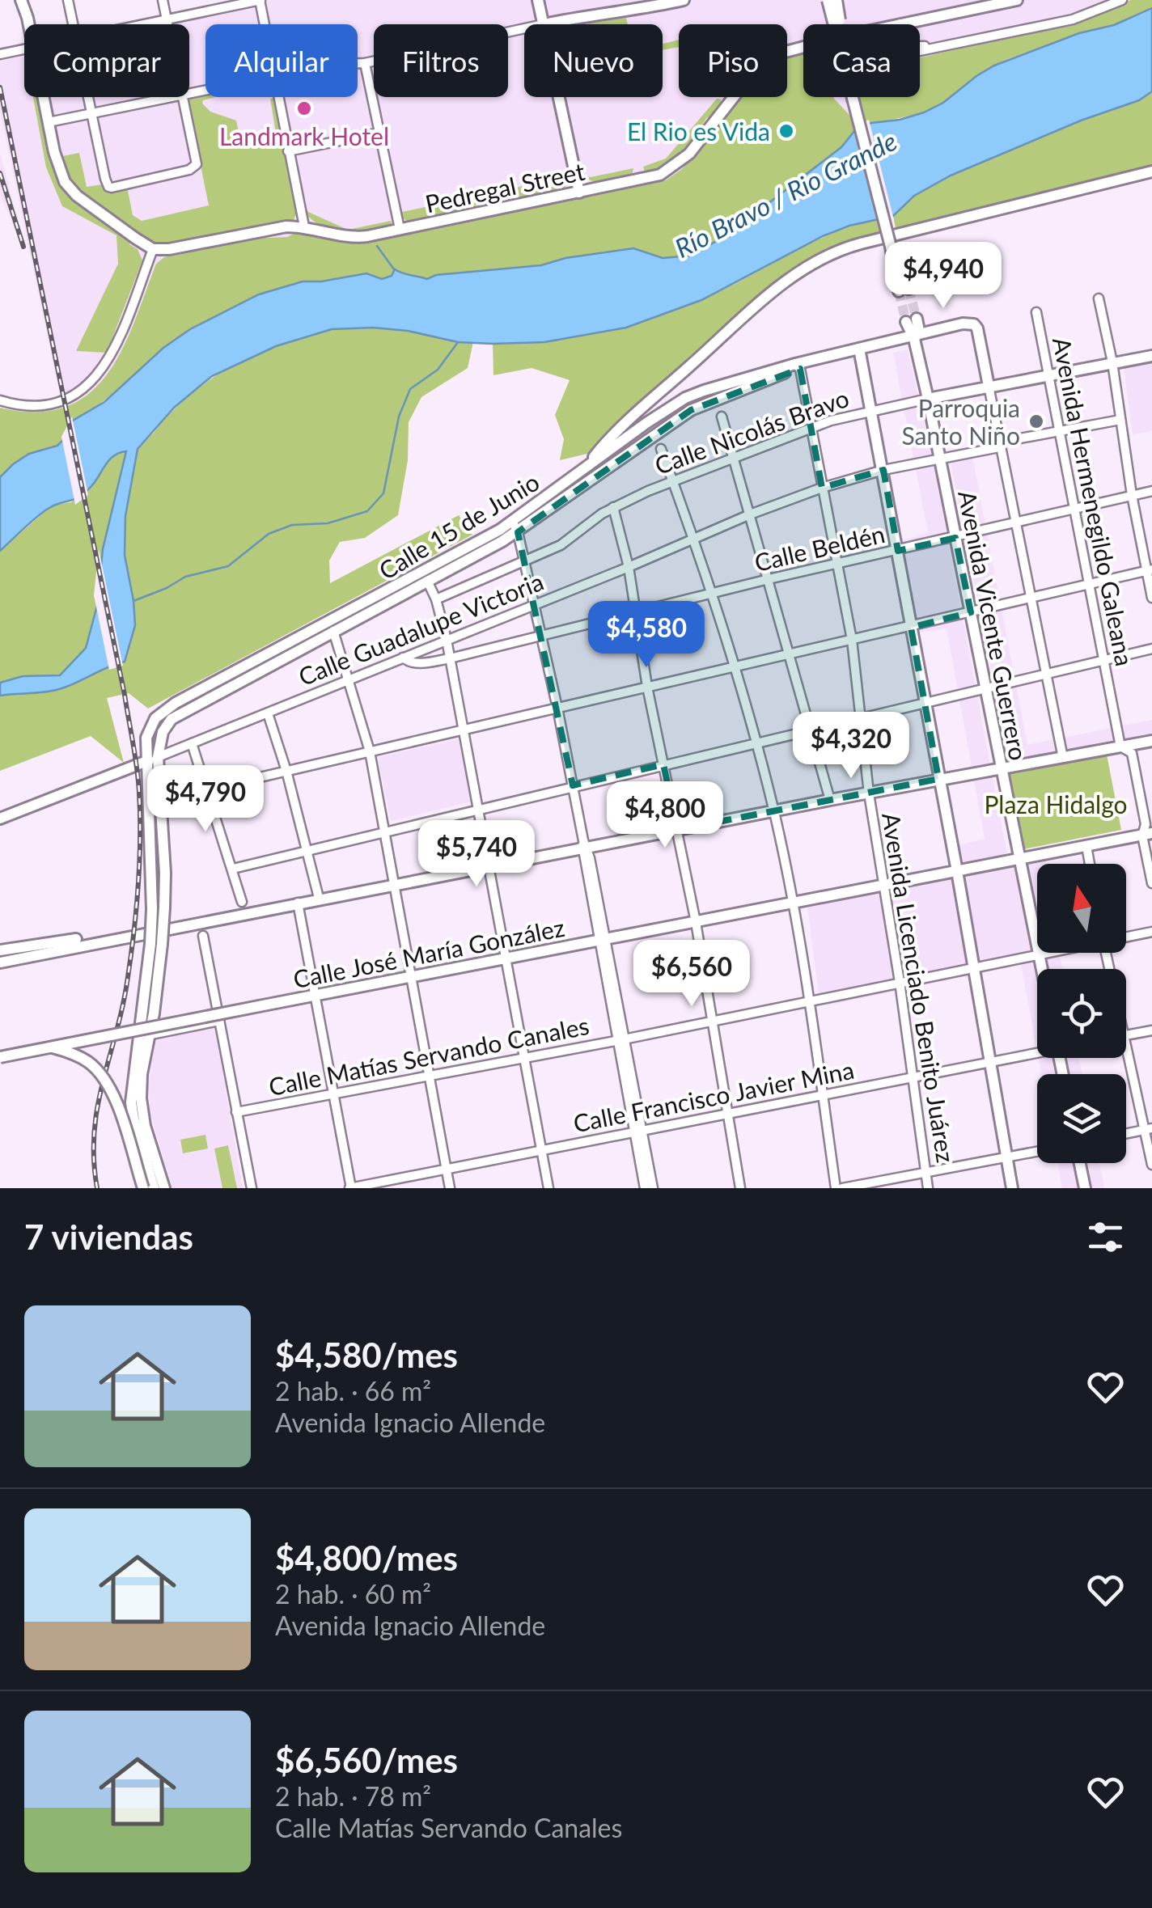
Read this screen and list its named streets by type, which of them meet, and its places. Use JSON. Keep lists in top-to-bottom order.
{
  "streets": {
    "main road": [
      "Pedregal Street",
      "Calle Nicolás Bravo",
      "Calle 15 de Junio",
      "Avenida Vicente Guerrero",
      "Calle Guadalupe Victoria",
      "Calle José María González"
    ],
    "street": [
      "Avenida Hermenegildo Galeana",
      "Calle Beldén",
      "Avenida Licenciado Benito Juárez",
      "Calle Matías Servando Canales",
      "Calle Francisco Javier Mina"
    ]
  },
  "crossings": [
    ["Calle Nicolás Bravo", "Avenida Hermenegildo Galeana"],
    ["Calle Nicolás Bravo", "Calle 15 de Junio"],
    ["Calle Nicolás Bravo", "Avenida Vicente Guerrero"],
    ["Calle Nicolás Bravo", "Avenida Licenciado Benito Juárez"],
    ["Avenida Hermenegildo Galeana", "Calle Beldén"],
    ["Avenida Hermenegildo Galeana", "Calle Guadalupe Victoria"],
    ["Avenida Hermenegildo Galeana", "Calle José María González"],
    ["Calle 15 de Junio", "Avenida Vicente Guerrero"],
    ["Calle 15 de Junio", "Calle Guadalupe Victoria"],
    ["Calle 15 de Junio", "Avenida Licenciado Benito Juárez"],
    ["Calle Beldén", "Avenida Vicente Guerrero"],
    ["Calle Beldén", "Calle Guadalupe Victoria"],
    ["Calle Beldén", "Avenida Licenciado Benito Juárez"],
    ["Avenida Vicente Guerrero", "Calle Guadalupe Victoria"],
    ["Avenida Vicente Guerrero", "Calle José María González"],
    ["Avenida Vicente Guerrero", "Calle Matías Servando Canales"],
    ["Calle Guadalupe Victoria", "Avenida Licenciado Benito Juárez"],
    ["Calle José María González", "Avenida Licenciado Benito Juárez"],
    ["Avenida Licenciado Benito Juárez", "Calle Matías Servando Canales"],
    ["Avenida Licenciado Benito Juárez", "Calle Francisco Javier Mina"]
  ],
  "water": ["Río Bravo / Rio Grande"],
  "parks": ["Plaza Hidalgo"],
  "places": ["Landmark Hotel", "El Rio es Vida", "Parroquia Santo Niño"],
  "north": "top",
  "page": {
    "chip": [
      "Comprar",
      "Alquilar",
      "Filtros",
      "Nuevo",
      "Piso",
      "Casa"
    ],
    "price": [
      "$4,940",
      "$4,580",
      "$4,320",
      "$4,790",
      "$4,800",
      "$5,740",
      "$6,560"
    ],
    "heading": "7 viviendas",
    "list": [
      {
        "name": "$4,580/mes",
        "note": "2 hab. · 66 m² · Avenida Ignacio Allende"
      },
      {
        "name": "$4,800/mes",
        "note": "2 hab. · 60 m² · Avenida Ignacio Allende"
      },
      {
        "name": "$6,560/mes",
        "note": "2 hab. · 78 m² · Calle Matías Servando Canales"
      }
    ]
  }
}
